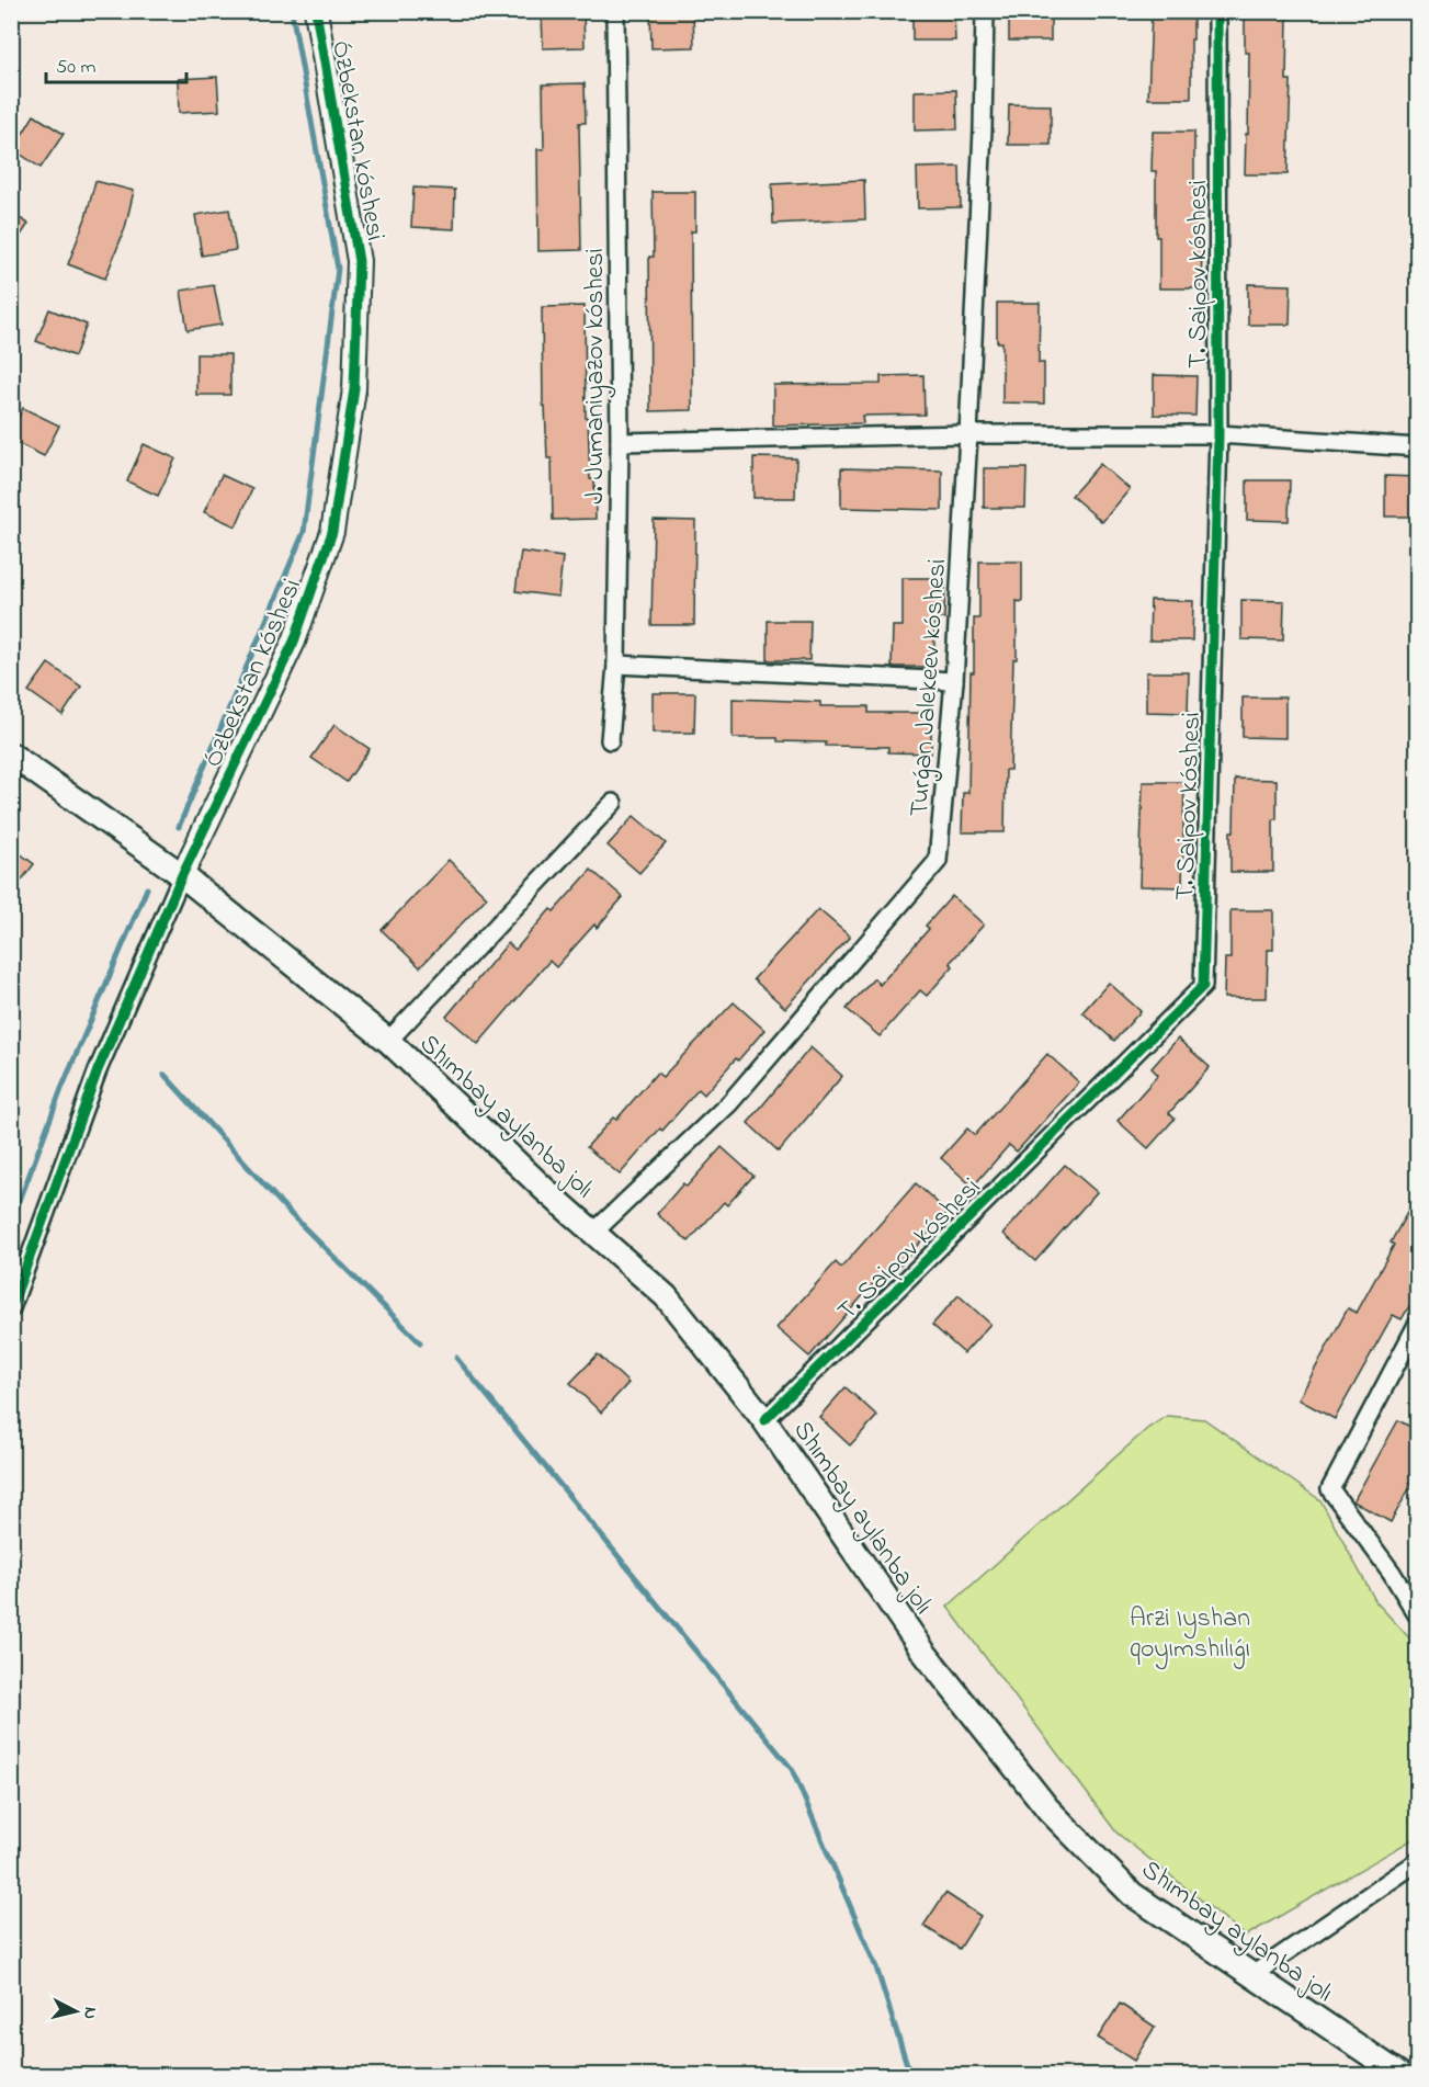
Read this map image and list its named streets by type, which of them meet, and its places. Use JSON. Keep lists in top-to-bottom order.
{
  "streets": {
    "main road": ["Shımbay aylanba jolı"],
    "street": [
      "Ózbekstan kóshesi",
      "T. Saipov kóshesi",
      "J. Jumaniyazov kóshesi",
      "Turǵan Jalekeev kóshesi"
    ]
  },
  "crossings": [
    ["Ózbekstan kóshesi", "Shımbay aylanba jolı"],
    ["T. Saipov kóshesi", "Shımbay aylanba jolı"],
    ["Turǵan Jalekeev kóshesi", "Shımbay aylanba jolı"]
  ],
  "parks": ["Arzi Iyshan qoyımshılıǵı"],
  "scale_bar": "50 m",
  "north": "right"
}
